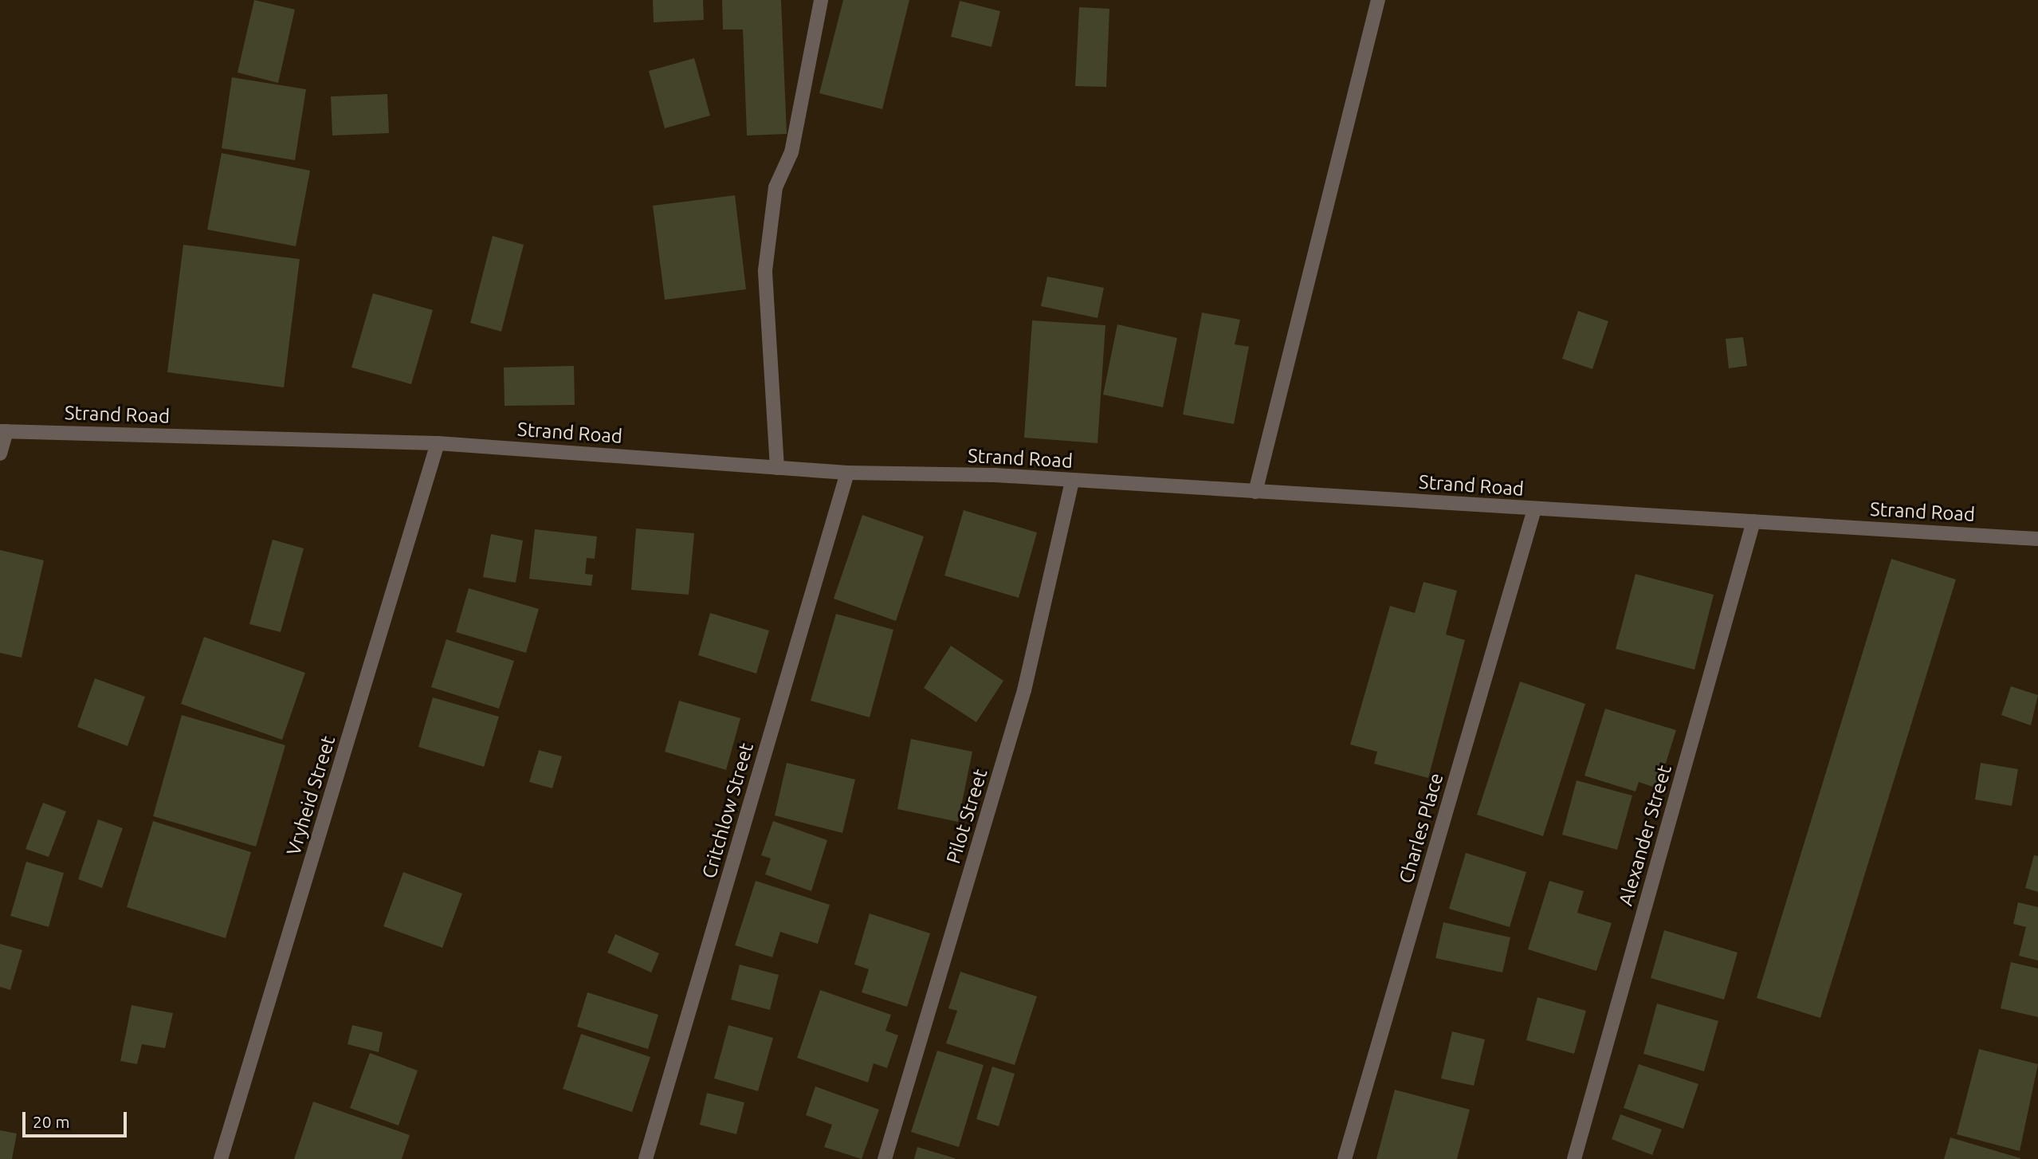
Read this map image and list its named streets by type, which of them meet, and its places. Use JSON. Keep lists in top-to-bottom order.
{
  "streets": {
    "street": [
      "Strand Road",
      "Vryheid Street",
      "Critchlow Street",
      "Pilot Street",
      "Charles Place",
      "Alexander Street"
    ]
  },
  "crossings": [
    ["Strand Road", "Vryheid Street"],
    ["Strand Road", "Critchlow Street"],
    ["Strand Road", "Pilot Street"],
    ["Strand Road", "Charles Place"],
    ["Strand Road", "Alexander Street"]
  ],
  "scale_bar": "20 m"
}
